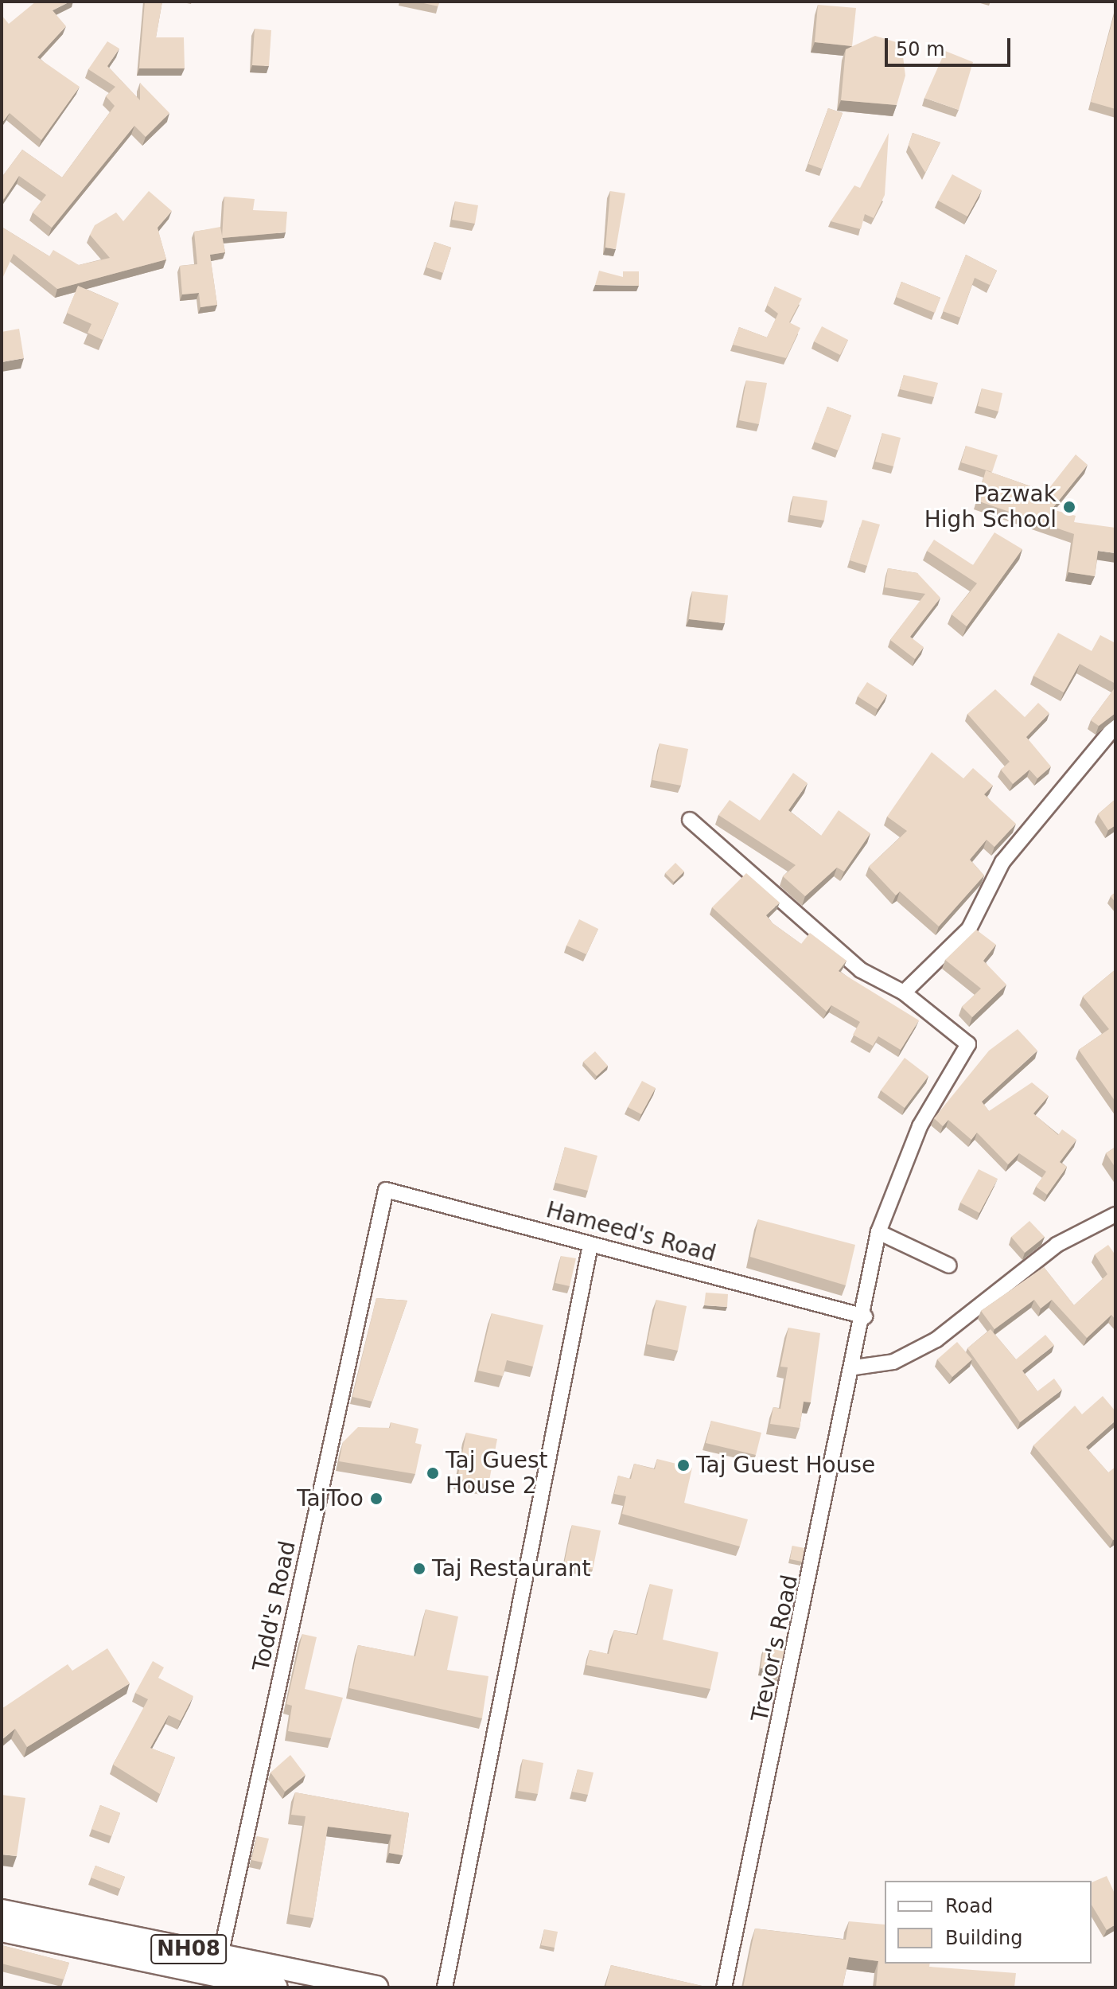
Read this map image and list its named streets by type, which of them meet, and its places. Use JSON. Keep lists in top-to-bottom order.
{
  "streets": {
    "highway": ["NH08"],
    "street": ["Hameed's Road", "Todd's Road", "Trevor's Road"]
  },
  "crossings": [
    ["Hameed's Road", "Todd's Road"],
    ["Hameed's Road", "Trevor's Road"],
    ["Todd's Road", "NH08"]
  ],
  "places": [
    "Pazwak High School",
    "Taj Guest House",
    "Taj Guest House 2",
    "TajToo",
    "Taj Restaurant"
  ],
  "legend": ["Road", "Building"],
  "scale_bar": "50 m"
}
